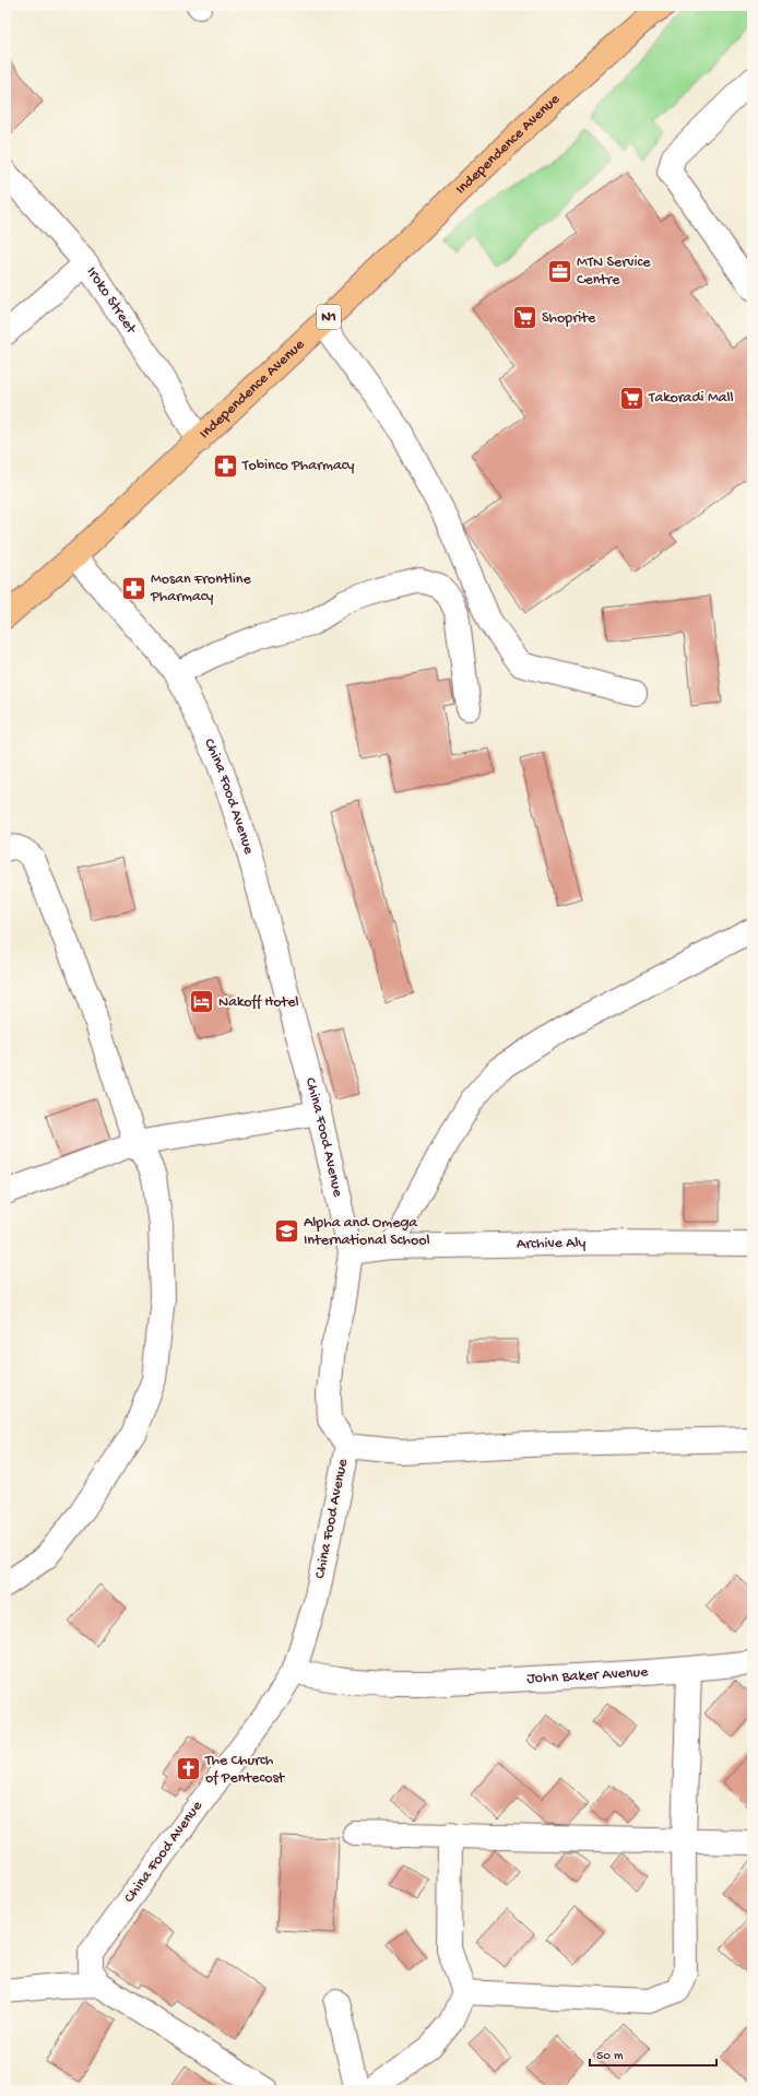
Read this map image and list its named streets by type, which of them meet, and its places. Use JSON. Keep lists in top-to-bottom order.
{
  "streets": {
    "highway": ["Independence Avenue", "N1"],
    "street": [
      "Iroko Street",
      "China Food Avenue",
      "Archive Aly",
      "John Baker Avenue"
    ]
  },
  "crossings": [
    ["Independence Avenue", "Iroko Street"],
    ["Independence Avenue", "China Food Avenue"],
    ["China Food Avenue", "Archive Aly"],
    ["China Food Avenue", "John Baker Avenue"]
  ],
  "places": {
    "office": ["MTN Service Centre"],
    "supermarket": ["Shoprite", "Takoradi Mall"],
    "pharmacy": ["Tobinco Pharmacy", "Mosan Frontline Pharmacy"],
    "hotel": ["Nakoff Hotel"],
    "school or university": ["Alpha and Omega International School"],
    "church": ["The Church of Pentecost"]
  },
  "scale_bar": "50 m"
}
